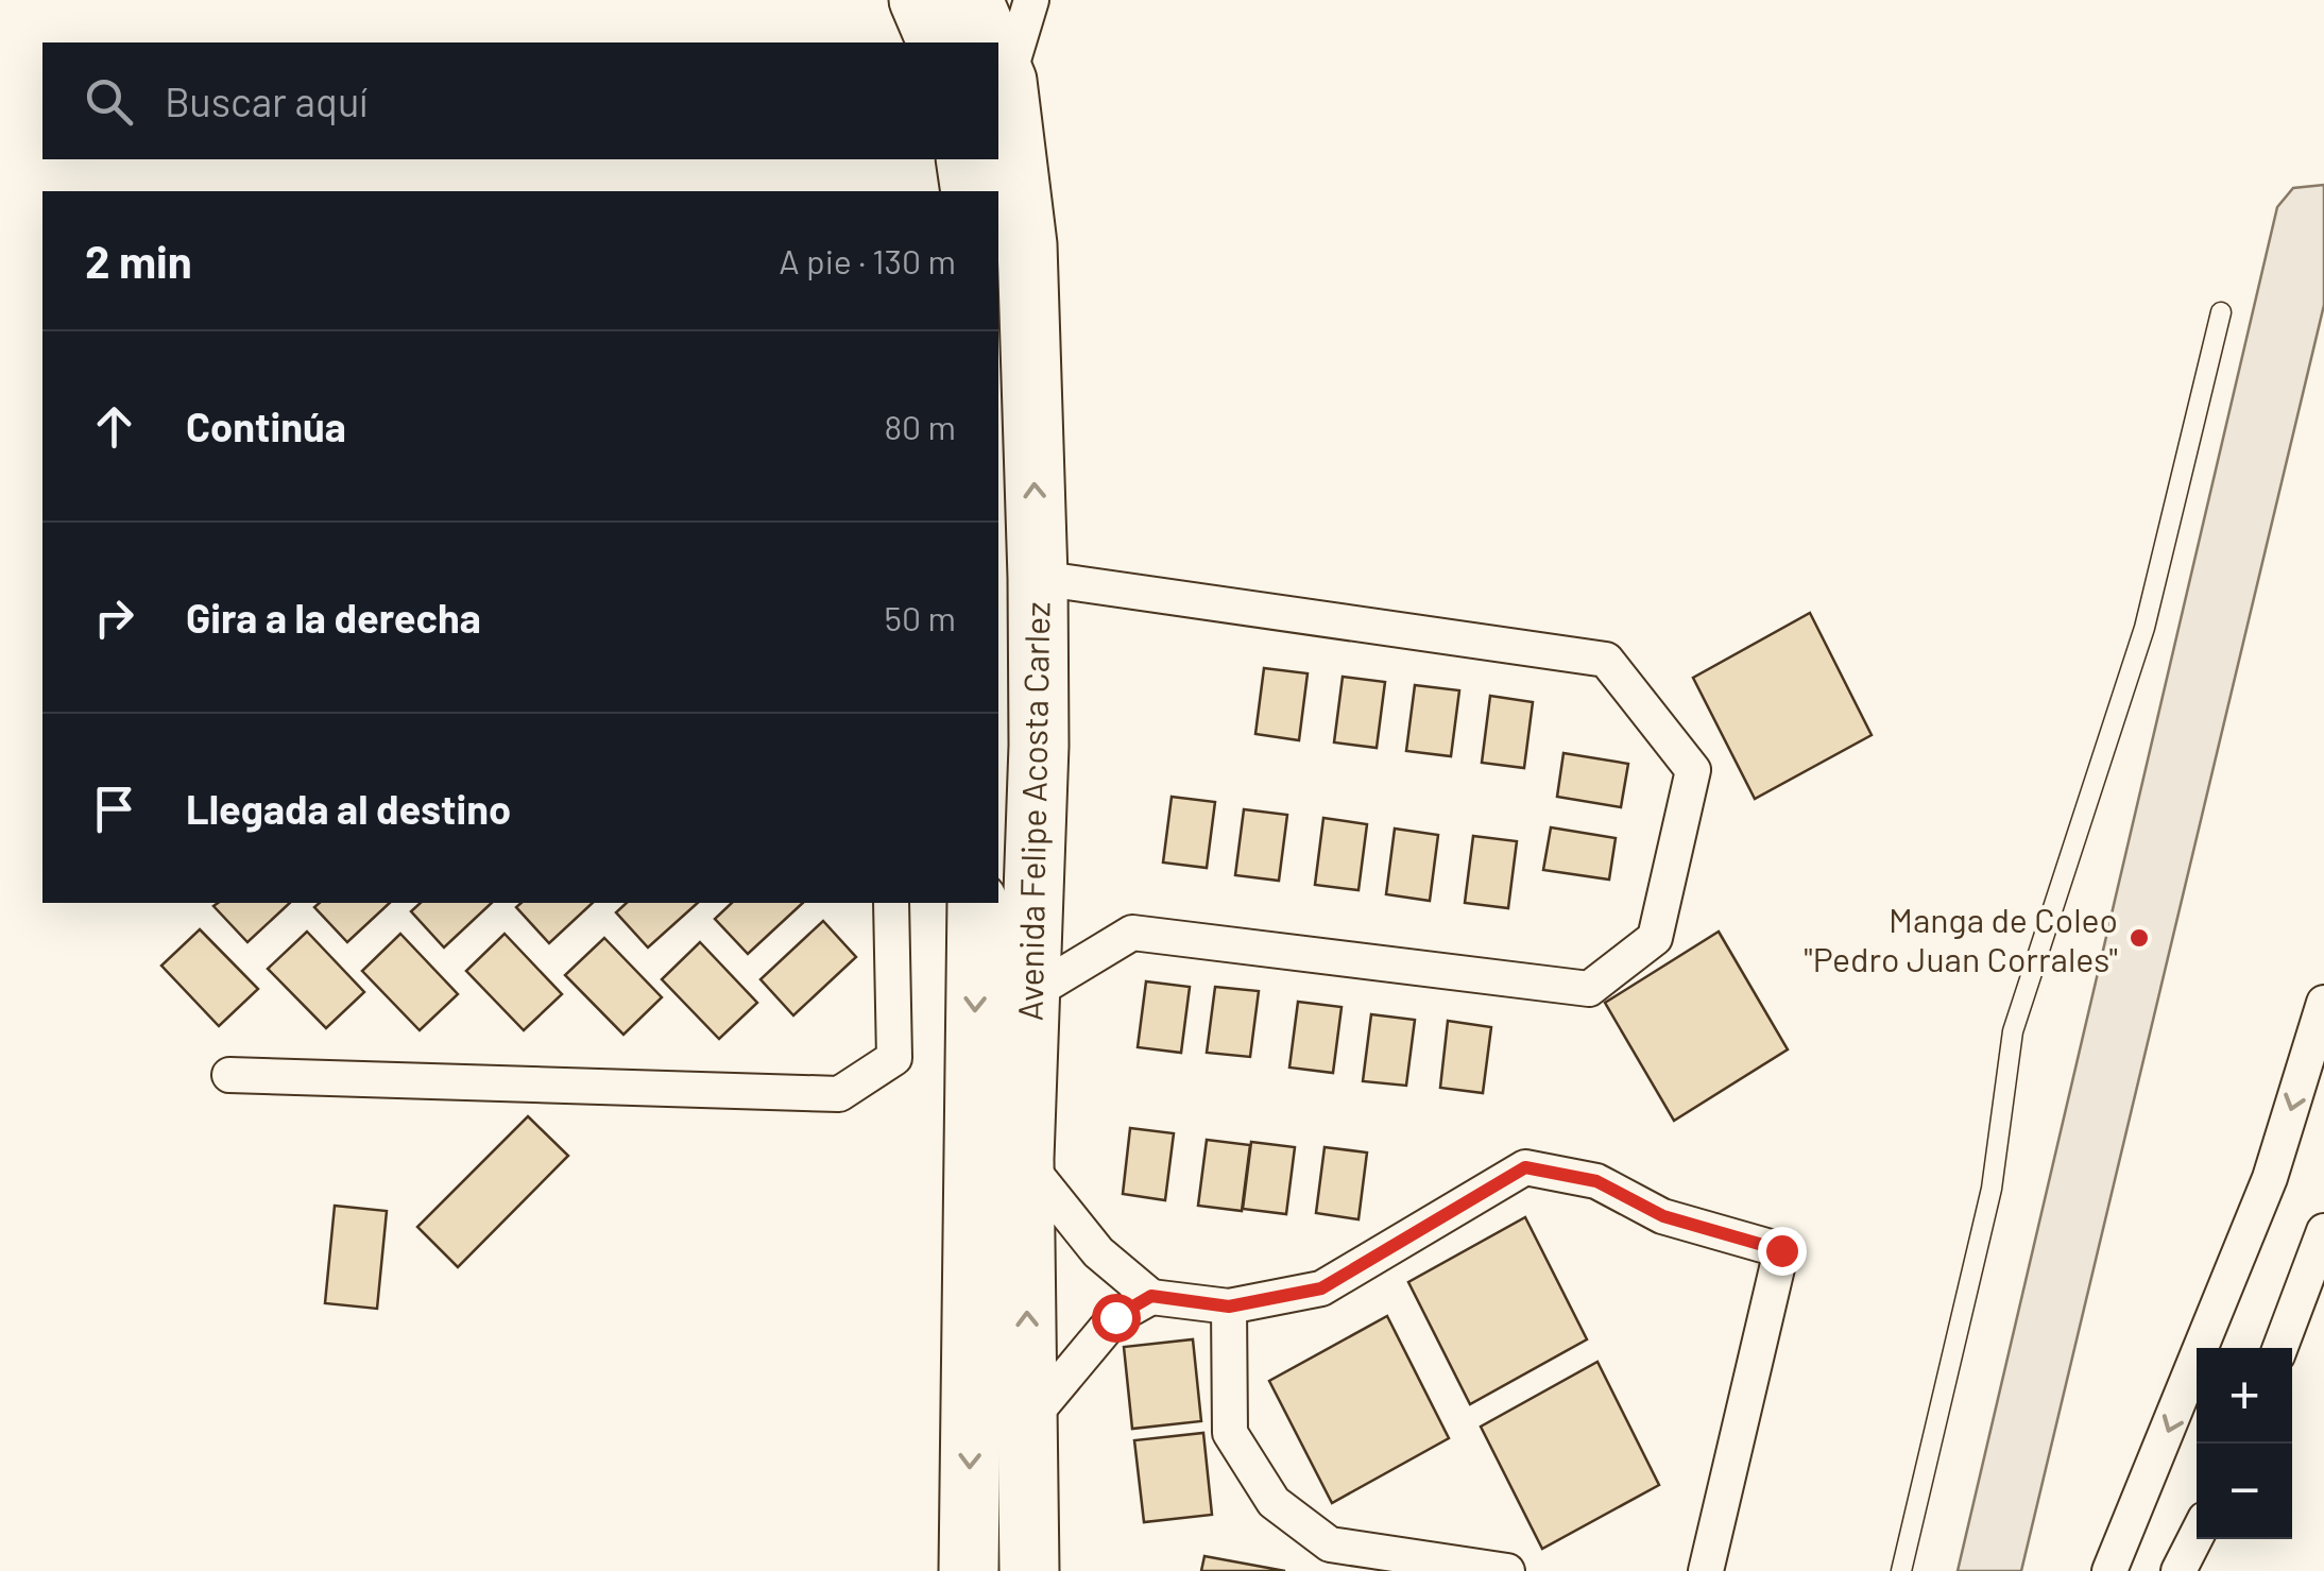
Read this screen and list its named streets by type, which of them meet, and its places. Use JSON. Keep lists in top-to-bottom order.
{
  "streets": {
    "highway": ["Avenida Felipe Acosta Carlez"]
  },
  "places": ["Manga de Coleo \"Pedro Juan Corrales\""],
  "page": {
    "search": "Buscar aquí",
    "heading": ["2 min", "A pie · 130 m"],
    "list": [
      ["Continúa", "80 m"],
      ["Gira a la derecha", "50 m"],
      "Llegada al destino"
    ],
    "map_buttons": ["+", "−"]
  }
}
